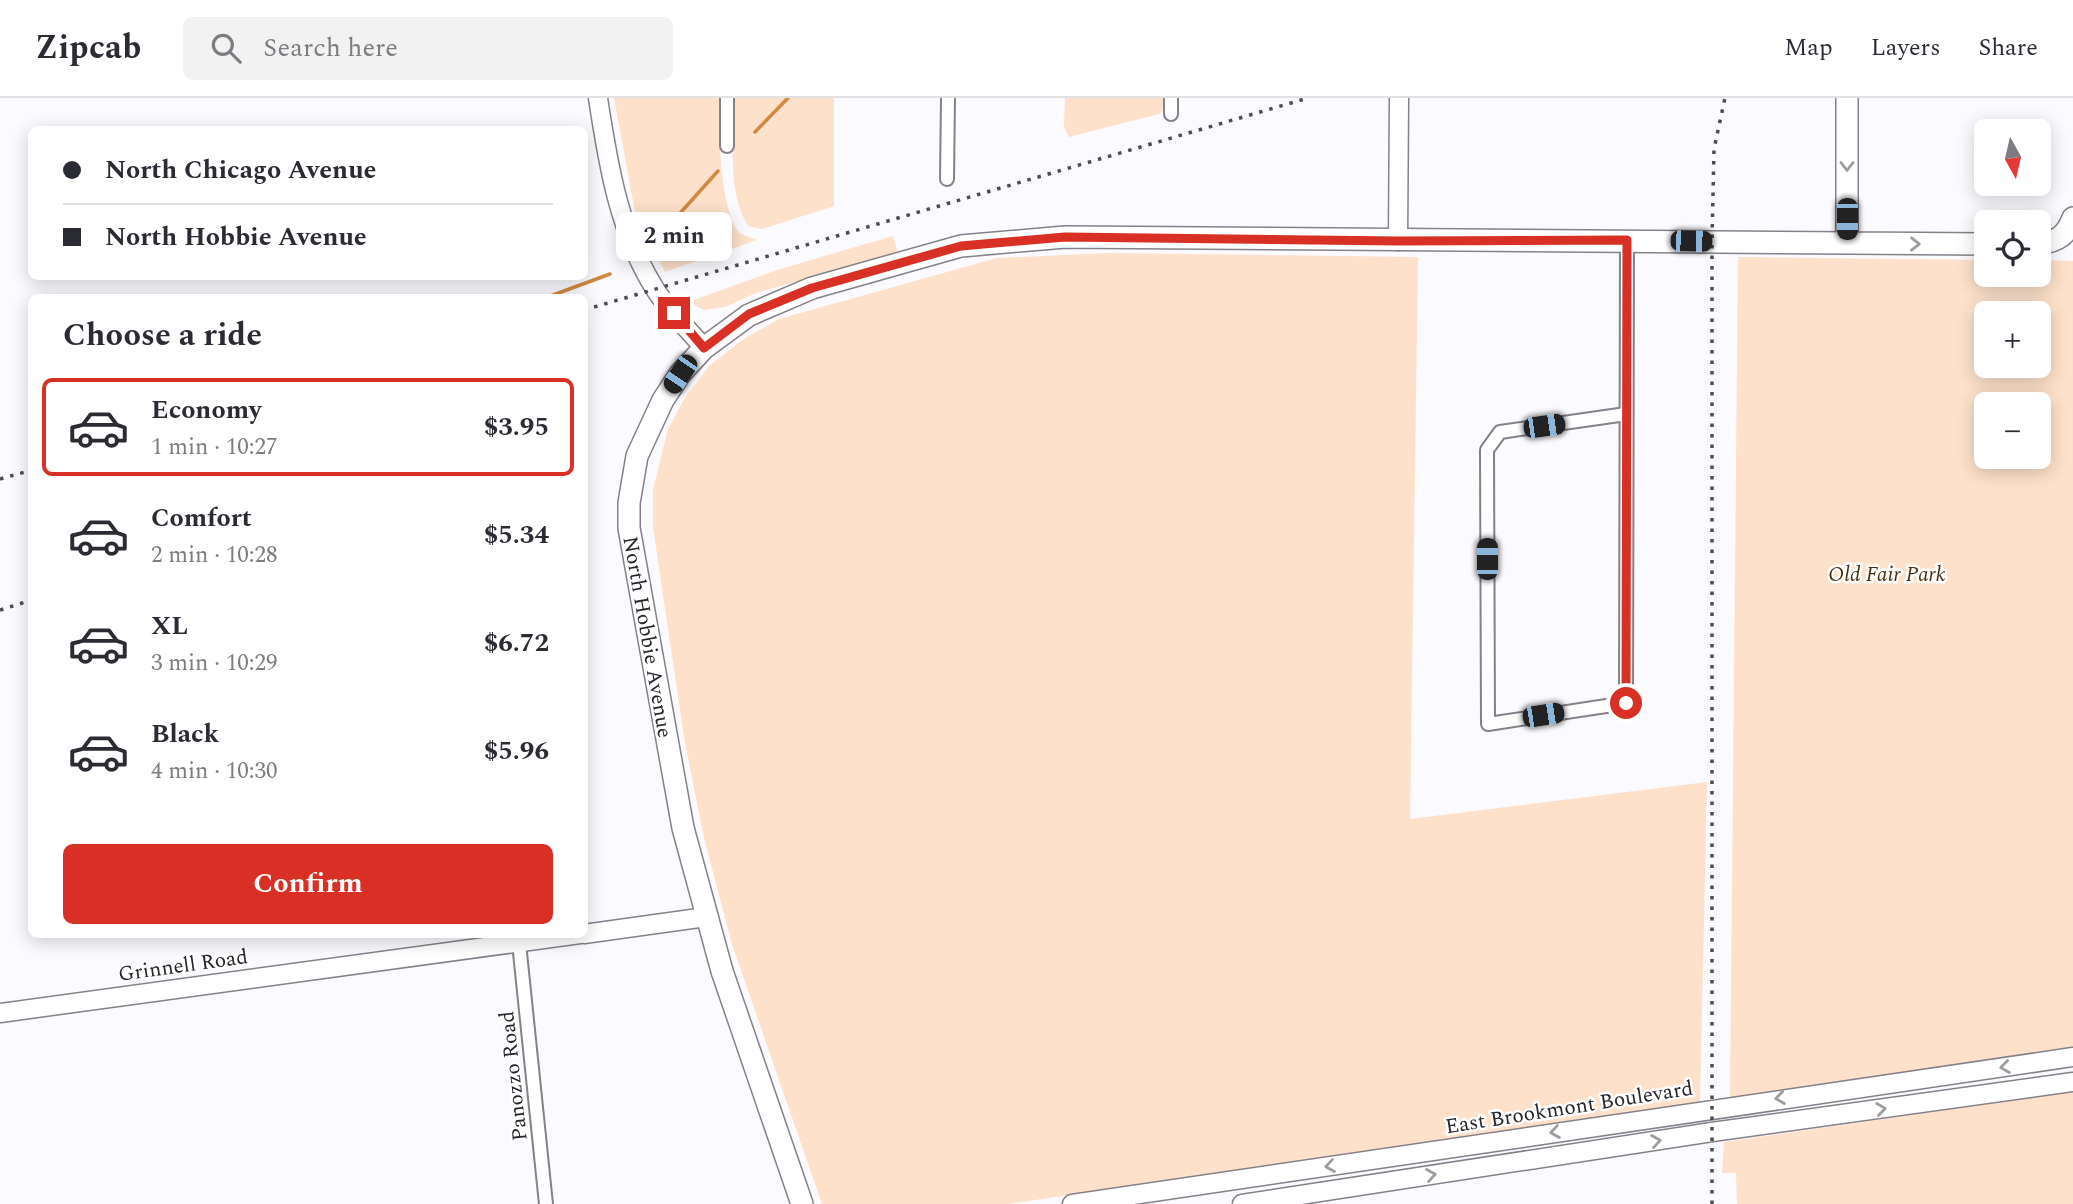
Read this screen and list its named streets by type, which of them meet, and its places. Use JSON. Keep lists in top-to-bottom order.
{
  "streets": {
    "main road": ["North Hobbie Avenue", "Grinnell Road", "East Brookmont Boulevard"],
    "street": ["Panozzo Road"]
  },
  "crossings": [
    ["North Hobbie Avenue", "Grinnell Road"],
    ["Grinnell Road", "Panozzo Road"]
  ],
  "parks": ["Old Fair Park"],
  "north": "bottom",
  "page": {
    "header": "Zipcab",
    "search": "Search here",
    "nav": ["Map", "Layers", "Share"],
    "map_buttons": ["+", "−"],
    "banner": ["North Chicago Avenue", "North Hobbie Avenue"],
    "bubble": "2 min",
    "heading": "Choose a ride",
    "list": [
      {
        "name": "Economy",
        "note": "1 min · 10:27",
        "value": "$3.95"
      },
      {
        "name": "Comfort",
        "note": "2 min · 10:28",
        "value": "$5.34"
      },
      {
        "name": "XL",
        "note": "3 min · 10:29",
        "value": "$6.72"
      },
      {
        "name": "Black",
        "note": "4 min · 10:30",
        "value": "$5.96"
      }
    ],
    "buttons": "Confirm"
  }
}
